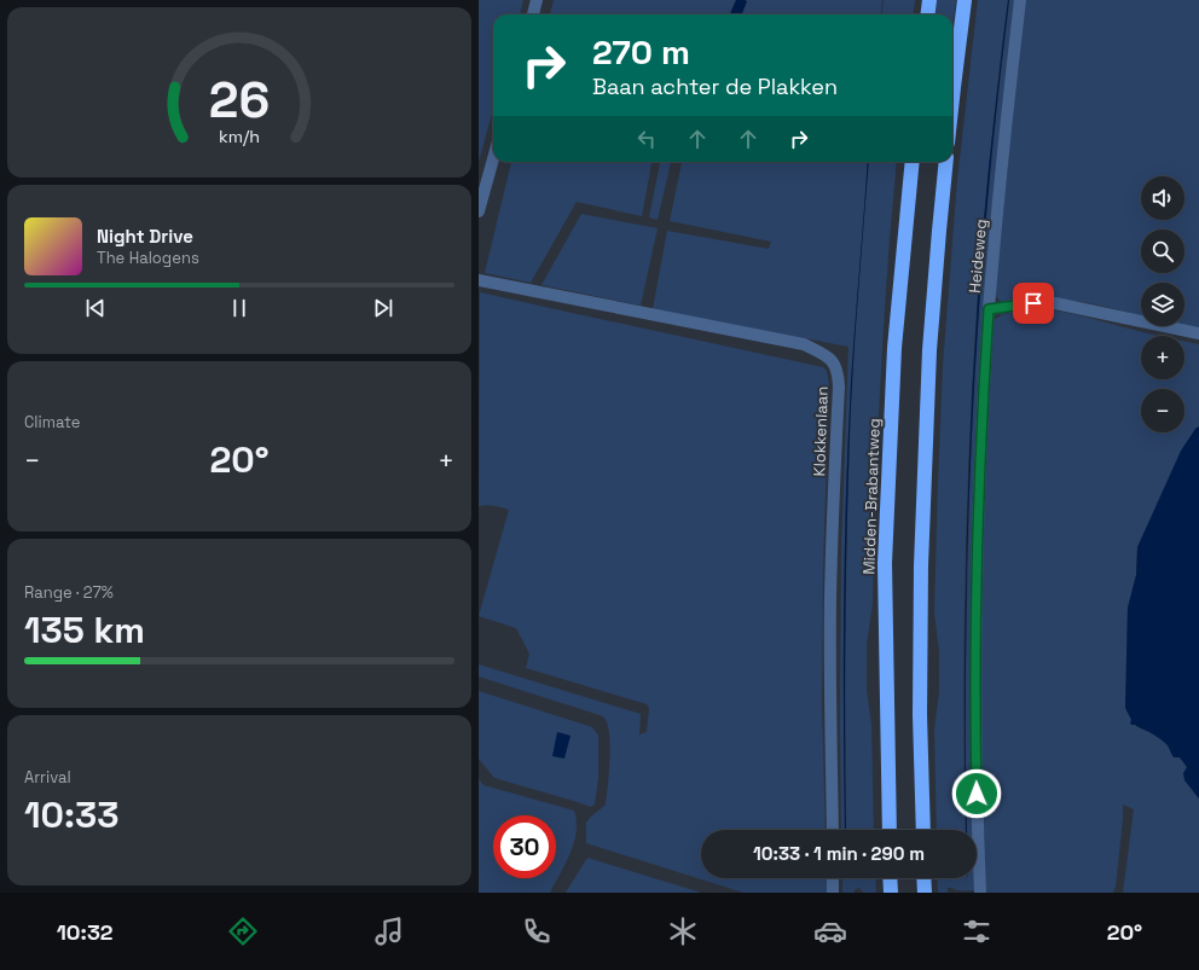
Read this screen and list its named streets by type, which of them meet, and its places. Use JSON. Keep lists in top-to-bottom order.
{
  "streets": {
    "highway": ["Midden-Brabantweg"],
    "street": ["Heideweg", "Klokkenlaan"]
  },
  "page": {
    "turn": ["270 m", "Baan achter de Plakken"],
    "map_buttons": ["+", "−"],
    "song": ["Night Drive", "The Halogens"],
    "tile": [
      "Climate",
      ["Range · 27%", "135 km"],
      ["Arrival", "10:33"]
    ],
    "heat": ["−", "20°", "+"],
    "limit": "30",
    "trip": "10:33 · 1 min · 290 m",
    "tabs": ["10:32", "20°"],
    "gauge": ["26", "km/h"]
  }
}
